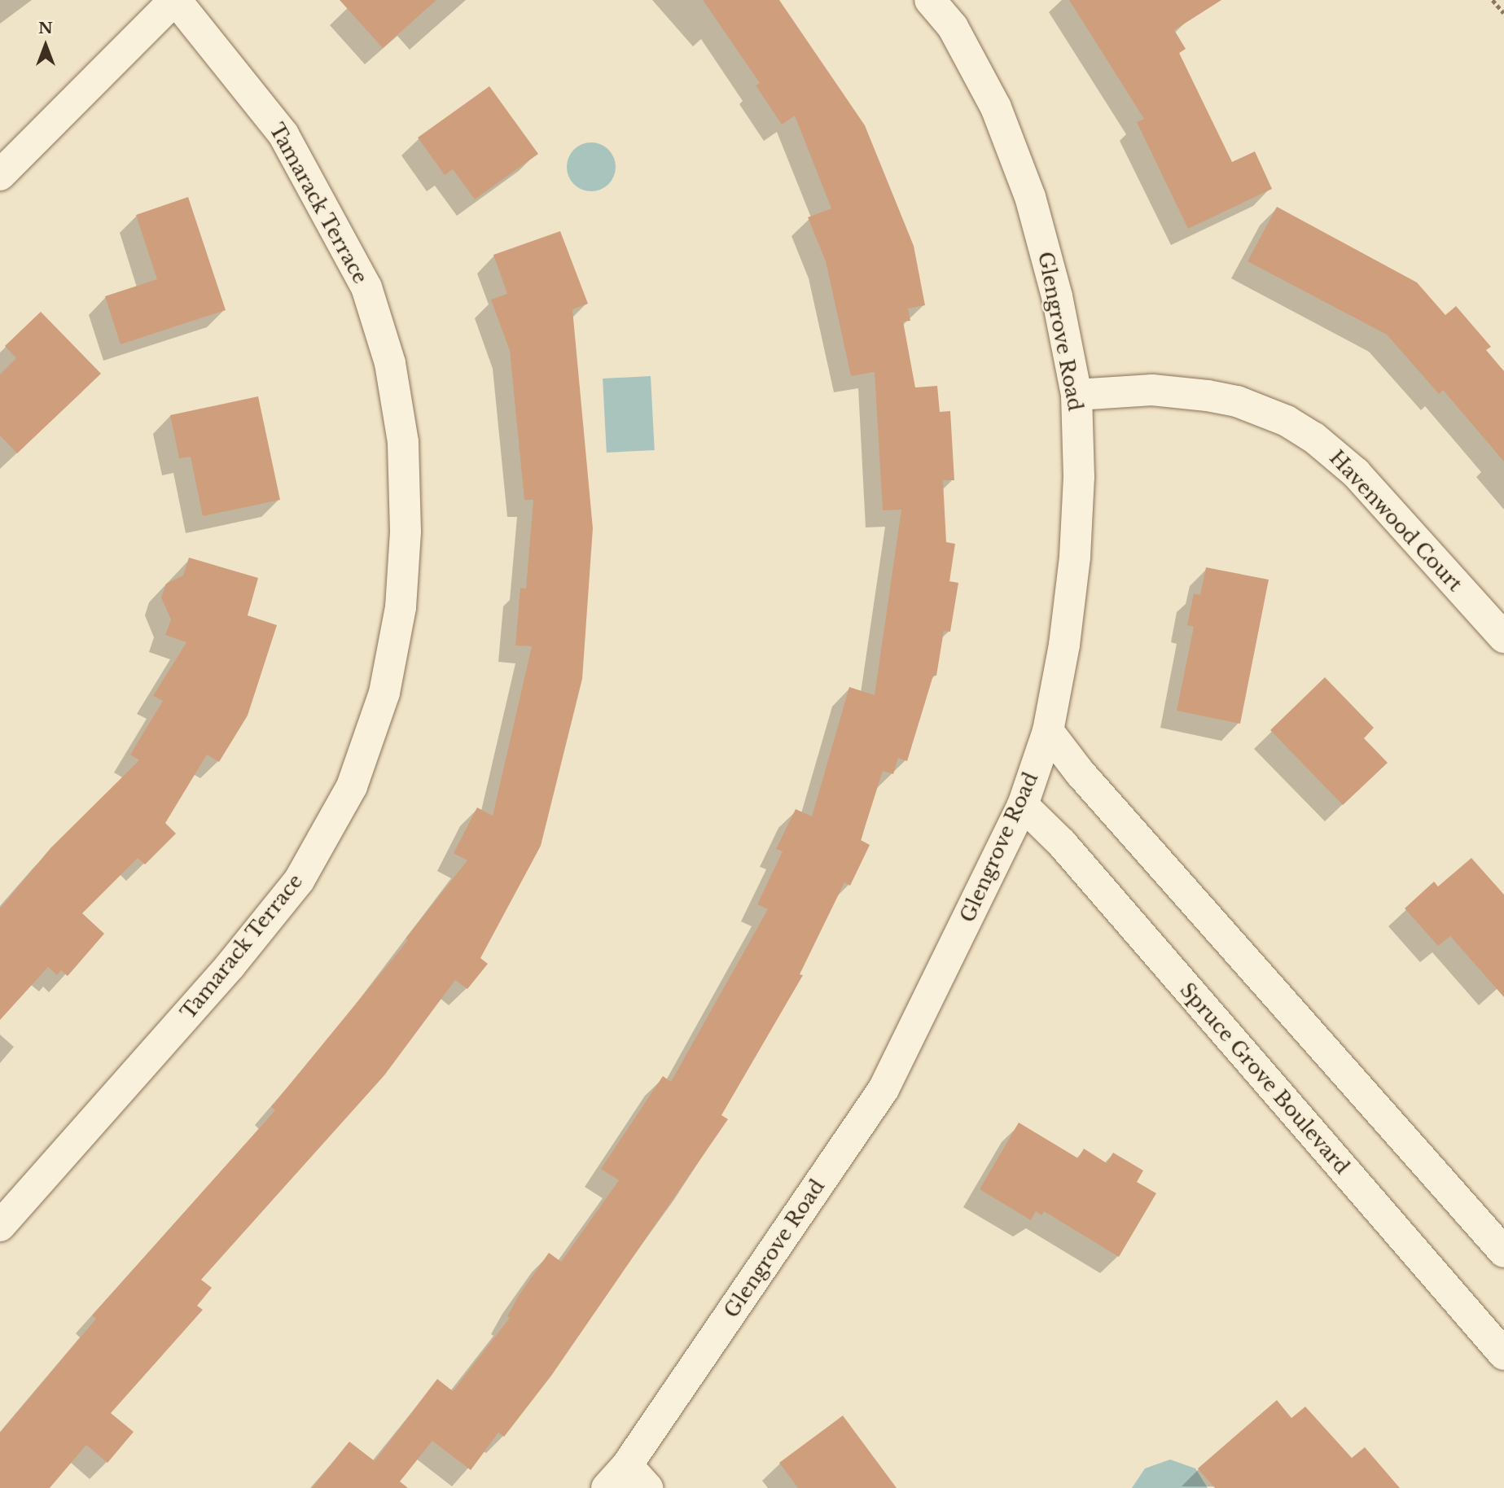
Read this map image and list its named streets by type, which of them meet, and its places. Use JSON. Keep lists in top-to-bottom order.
{
  "streets": {
    "street": [
      "Tamarack Terrace",
      "Glengrove Road",
      "Havenwood Court",
      "Spruce Grove Boulevard"
    ]
  },
  "crossings": [
    ["Glengrove Road", "Havenwood Court"],
    ["Glengrove Road", "Spruce Grove Boulevard"]
  ],
  "north": "top"
}
